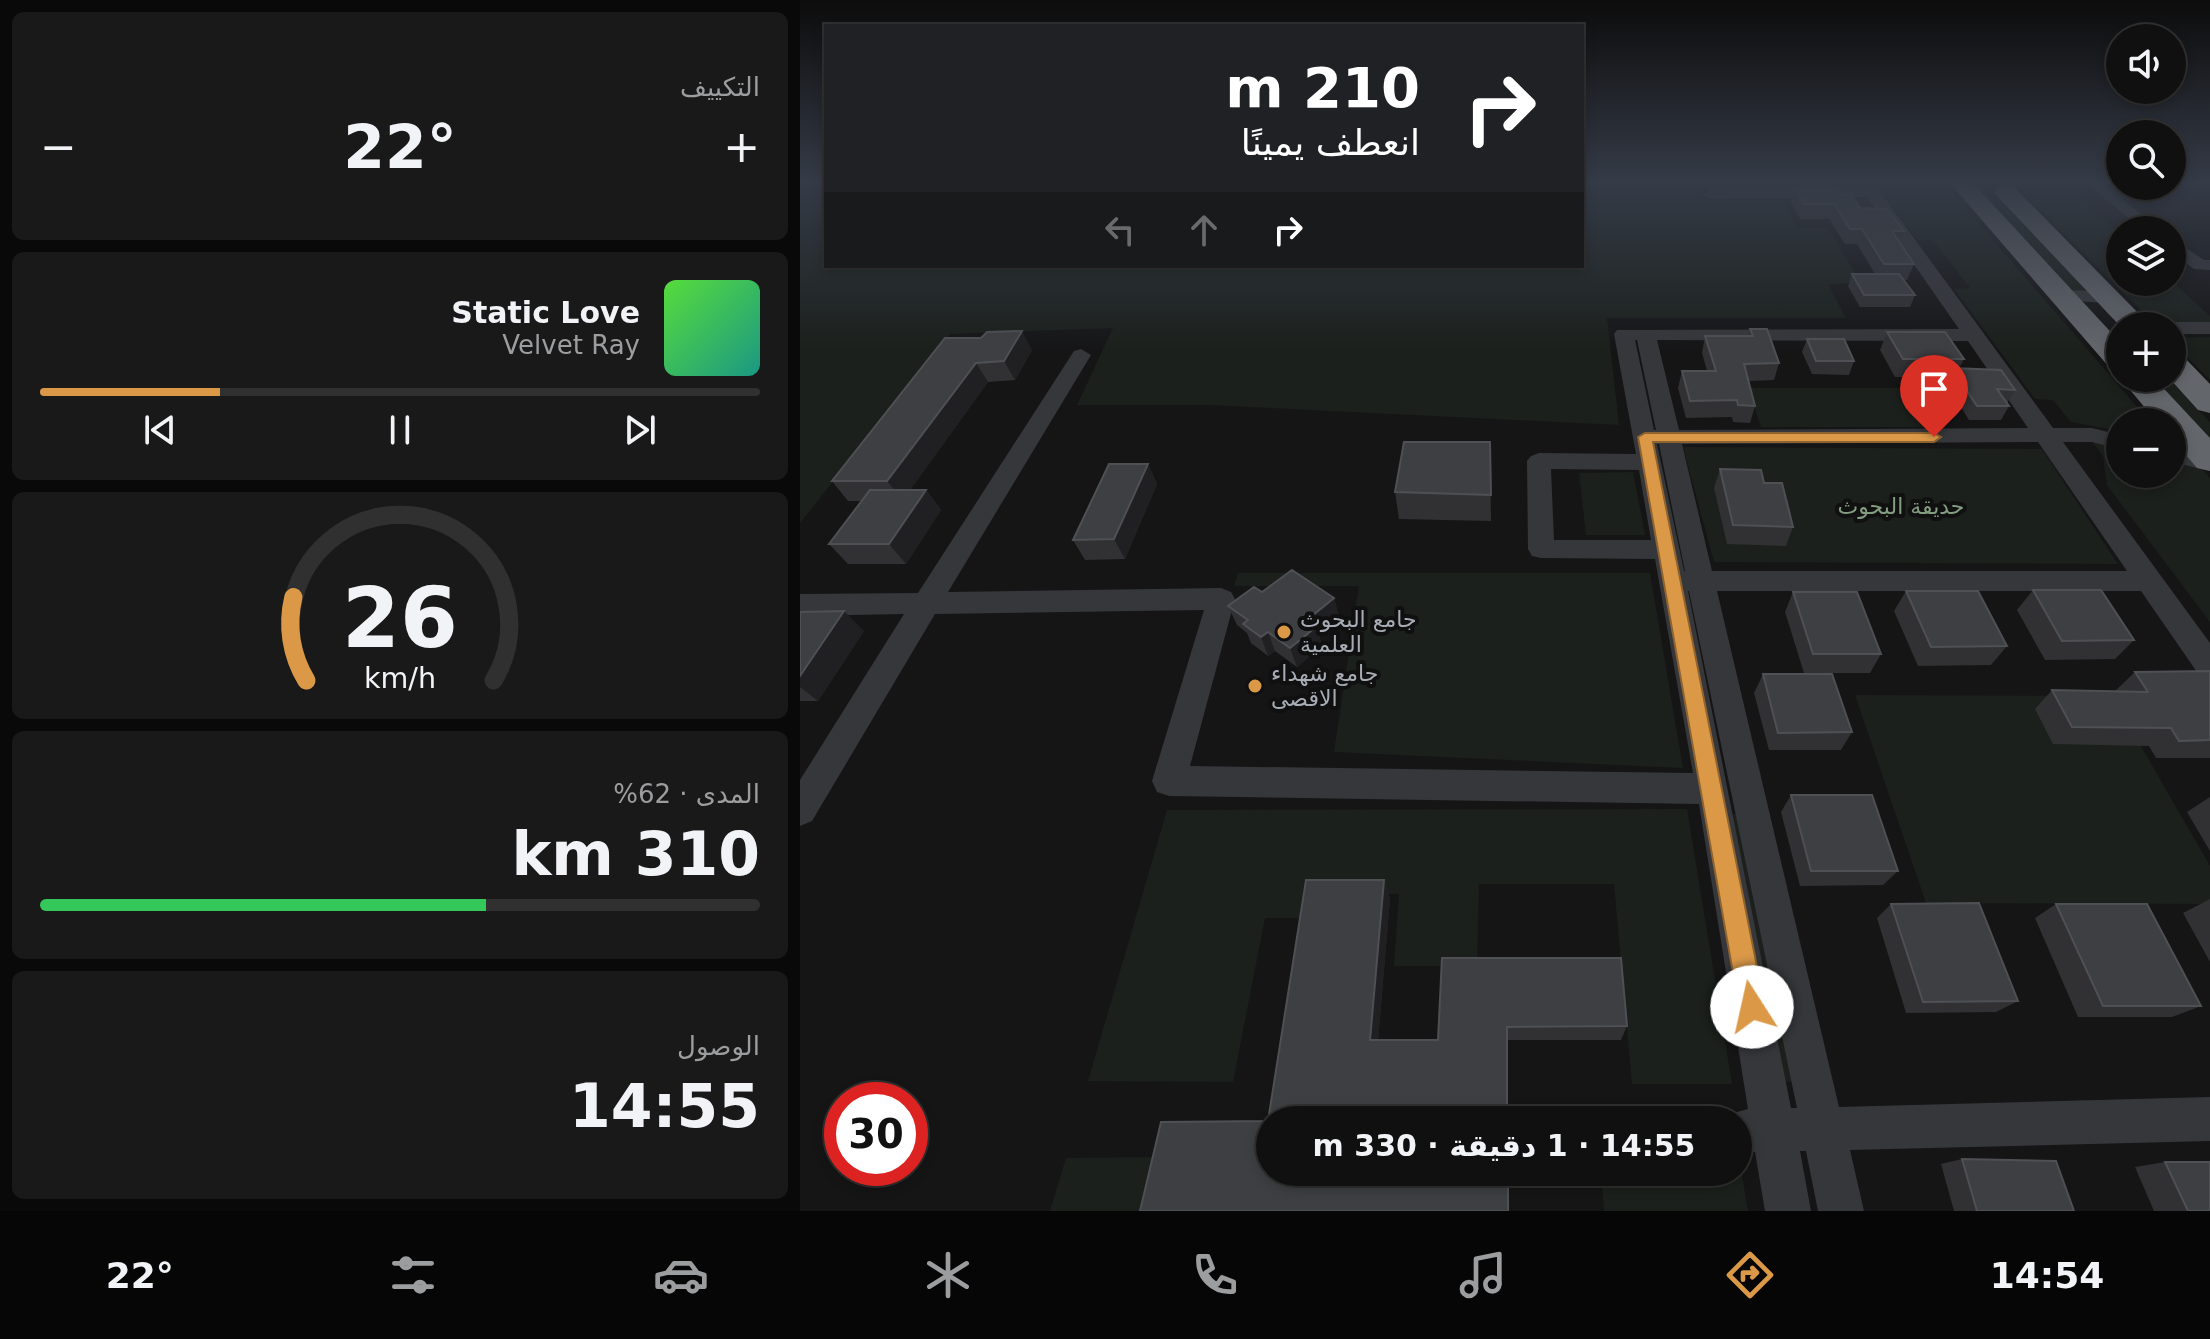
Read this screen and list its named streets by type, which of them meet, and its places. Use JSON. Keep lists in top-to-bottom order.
{
  "parks": ["حديقة البحوث"],
  "places": ["جامع البحوث العلمية", "جامع شهداء الاقصى"],
  "page": {
    "tile": [
      "التكييف",
      ["المدى · 62%", "310 km"],
      ["الوصول", "14:55"]
    ],
    "map_buttons": ["+", "−"],
    "turn": ["210 m", "انعطف يمينًا"],
    "heat": ["−", "22°", "+"],
    "song": ["Static Love", "Velvet Ray"],
    "limit": "30",
    "trip": "14:55 · 1 دقيقة · 330 m",
    "tabs": ["14:54", "22°"],
    "gauge": ["26", "km/h"]
  }
}
